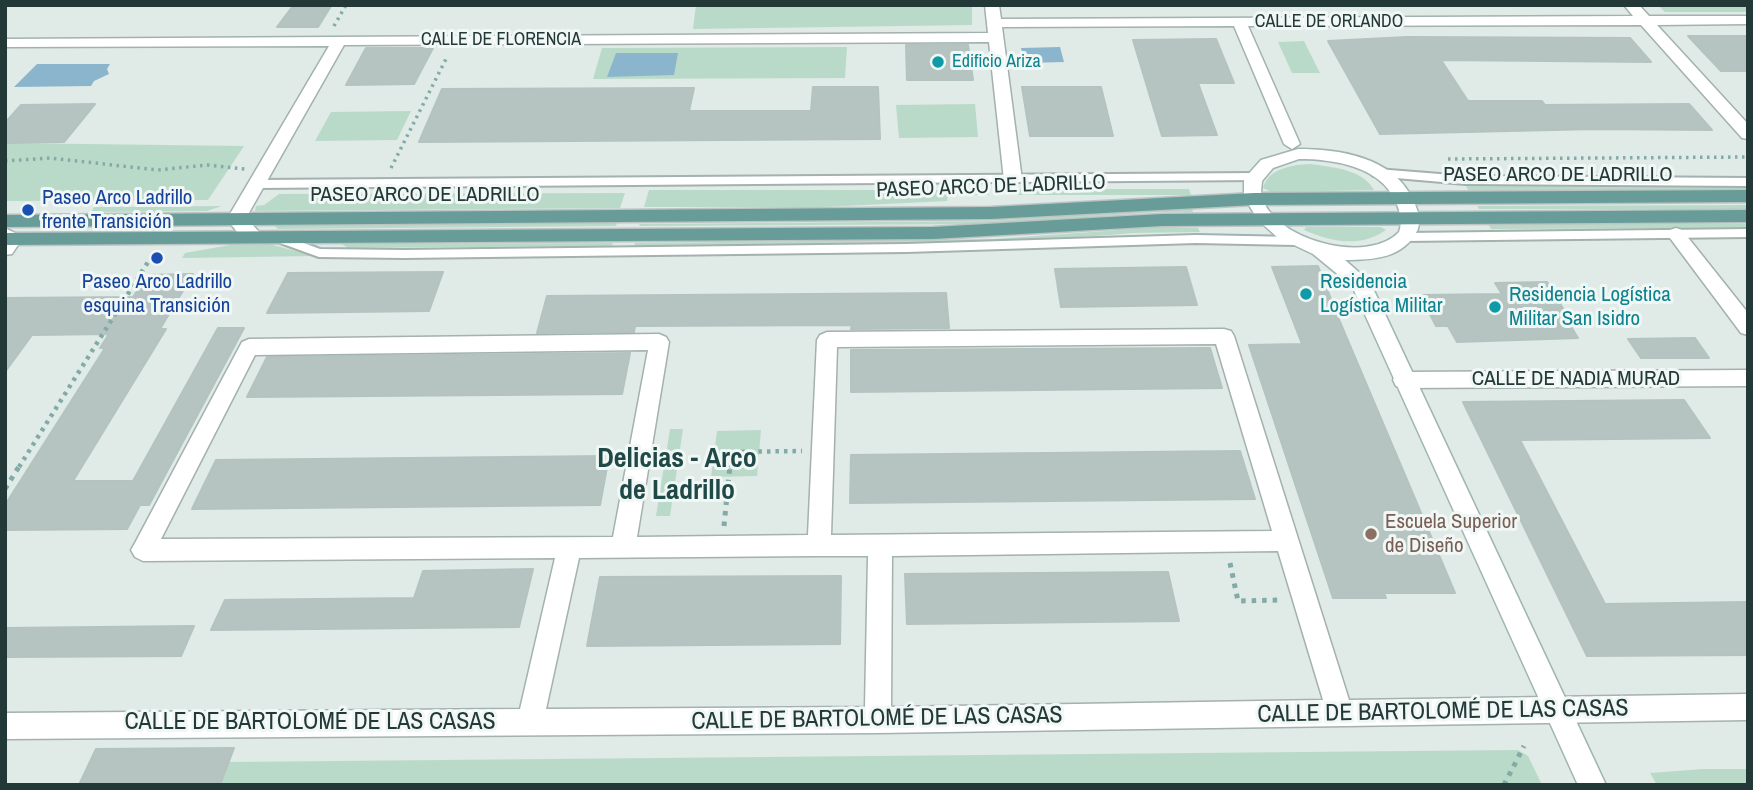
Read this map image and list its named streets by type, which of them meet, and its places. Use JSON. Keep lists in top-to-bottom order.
{
  "streets": {
    "main road": ["PASEO ARCO DE LADRILLO"],
    "street": [
      "CALLE DE ORLANDO",
      "CALLE DE FLORENCIA",
      "CALLE DE NADIA MURAD",
      "CALLE DE BARTOLOMÉ DE LAS CASAS"
    ]
  },
  "crossings": [
    ["CALLE DE ORLANDO", "CALLE DE FLORENCIA"]
  ],
  "districts": ["Delicias - Arco de Ladrillo"],
  "places": [
    "Edificio Ariza",
    "Paseo Arco Ladrillo frente Transición",
    "Paseo Arco Ladrillo esquina Transición",
    "Residencia Logística Militar",
    "Residencia Logística Militar San Isidro",
    "Escuela Superior de Diseño"
  ]
}
